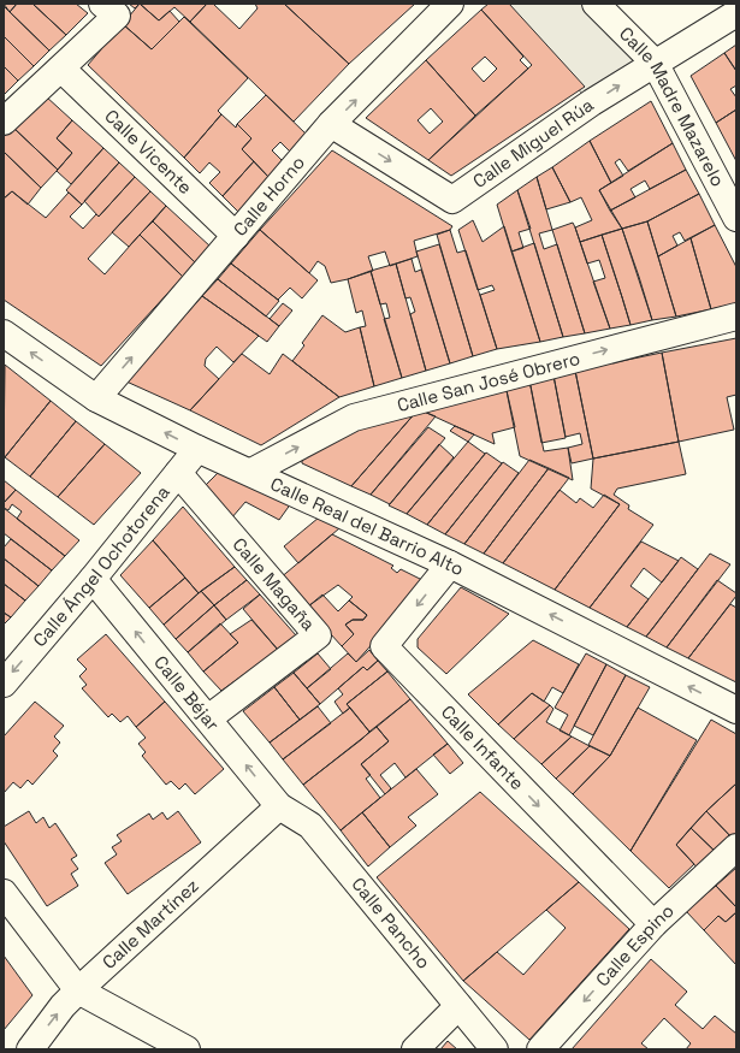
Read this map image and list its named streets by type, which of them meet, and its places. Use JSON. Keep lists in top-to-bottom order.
{
  "streets": {
    "street": [
      "Calle Madre Mazarelo",
      "Calle Miguel Rúa",
      "Calle Vicente",
      "Calle Horno",
      "Calle San José Obrero",
      "Calle Real del Barrio Alto",
      "Calle Ángel Ochotorena",
      "Calle Magaña",
      "Calle Béjar",
      "Calle Infante",
      "Calle Pancho",
      "Calle Martínez",
      "Calle Espino"
    ]
  },
  "crossings": [
    ["Calle Madre Mazarelo", "Calle Miguel Rúa"],
    ["Calle Miguel Rúa", "Calle Horno"],
    ["Calle Vicente", "Calle Horno"],
    ["Calle Horno", "Calle Real del Barrio Alto"],
    ["Calle San José Obrero", "Calle Real del Barrio Alto"],
    ["Calle Real del Barrio Alto", "Calle Ángel Ochotorena"],
    ["Calle Real del Barrio Alto", "Calle Infante"],
    ["Calle Ángel Ochotorena", "Calle Magaña"],
    ["Calle Ángel Ochotorena", "Calle Béjar"],
    ["Calle Magaña", "Calle Béjar"],
    ["Calle Béjar", "Calle Pancho"],
    ["Calle Béjar", "Calle Martínez"],
    ["Calle Infante", "Calle Espino"],
    ["Calle Pancho", "Calle Martínez"]
  ],
  "one_way": [
    "Calle Miguel Rúa",
    "Calle Horno",
    "Calle San José Obrero",
    "Calle Real del Barrio Alto",
    "Calle Ángel Ochotorena",
    "Calle Béjar",
    "Calle Infante",
    "Calle Espino"
  ]
}
